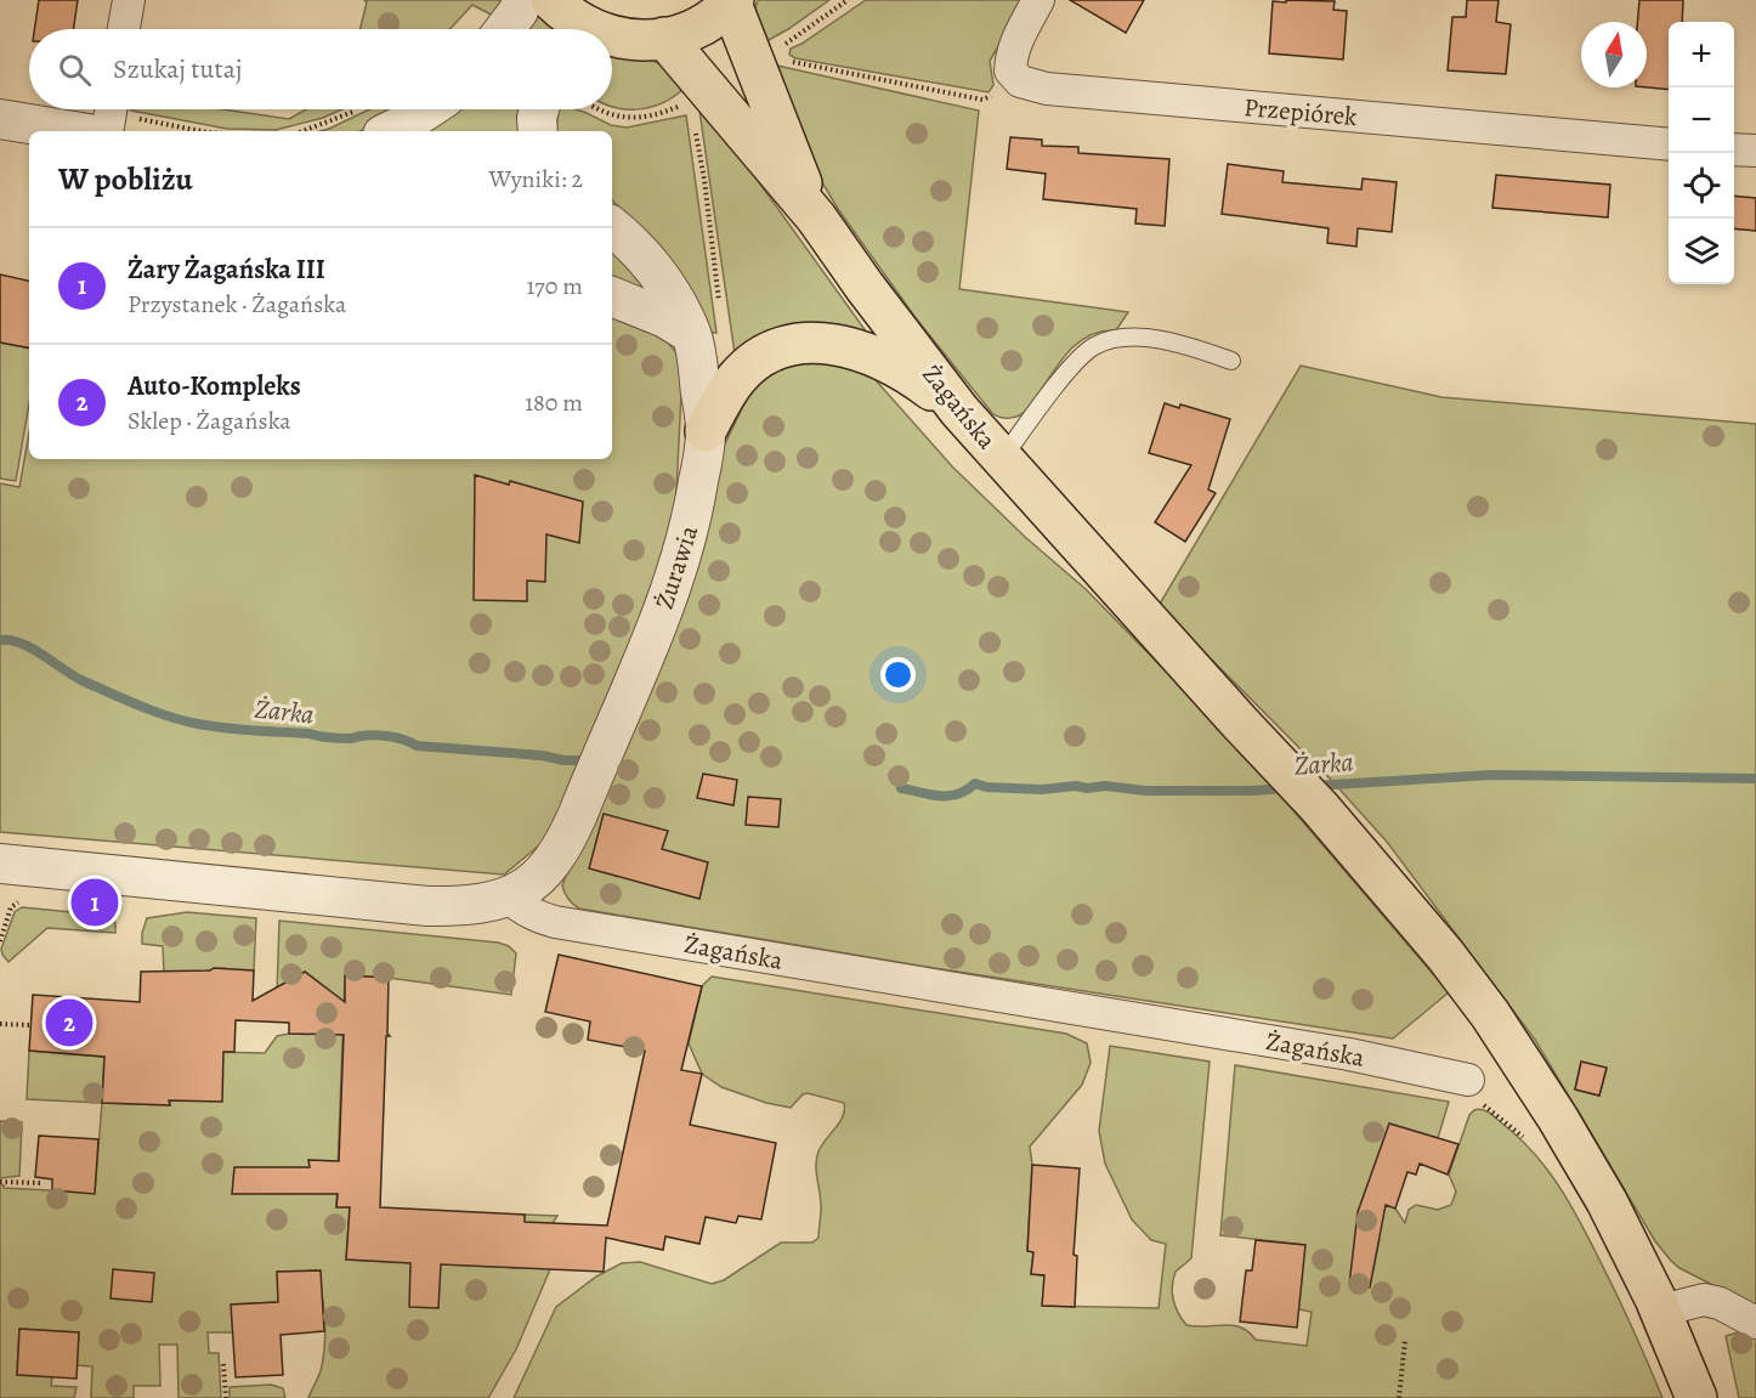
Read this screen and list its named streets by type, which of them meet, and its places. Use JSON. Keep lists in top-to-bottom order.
{
  "streets": {
    "main road": ["Żagańska"],
    "street": ["Przepiórek", "Żurawia"]
  },
  "crossings": [
    ["Żagańska", "Żurawia"]
  ],
  "water": ["Żarka"],
  "north": "top",
  "page": {
    "map_buttons": ["+", "−"],
    "search": "Szukaj tutaj",
    "heading": ["W pobliżu", "Wyniki: 2"],
    "list": [
      {
        "mark": "1",
        "name": "Żary Żagańska III",
        "note": "Przystanek · Żagańska",
        "value": "170 m"
      },
      {
        "mark": "2",
        "name": "Auto-Kompleks",
        "note": "Sklep · Żagańska",
        "value": "180 m"
      }
    ],
    "pins": ["1", "2"]
  }
}
